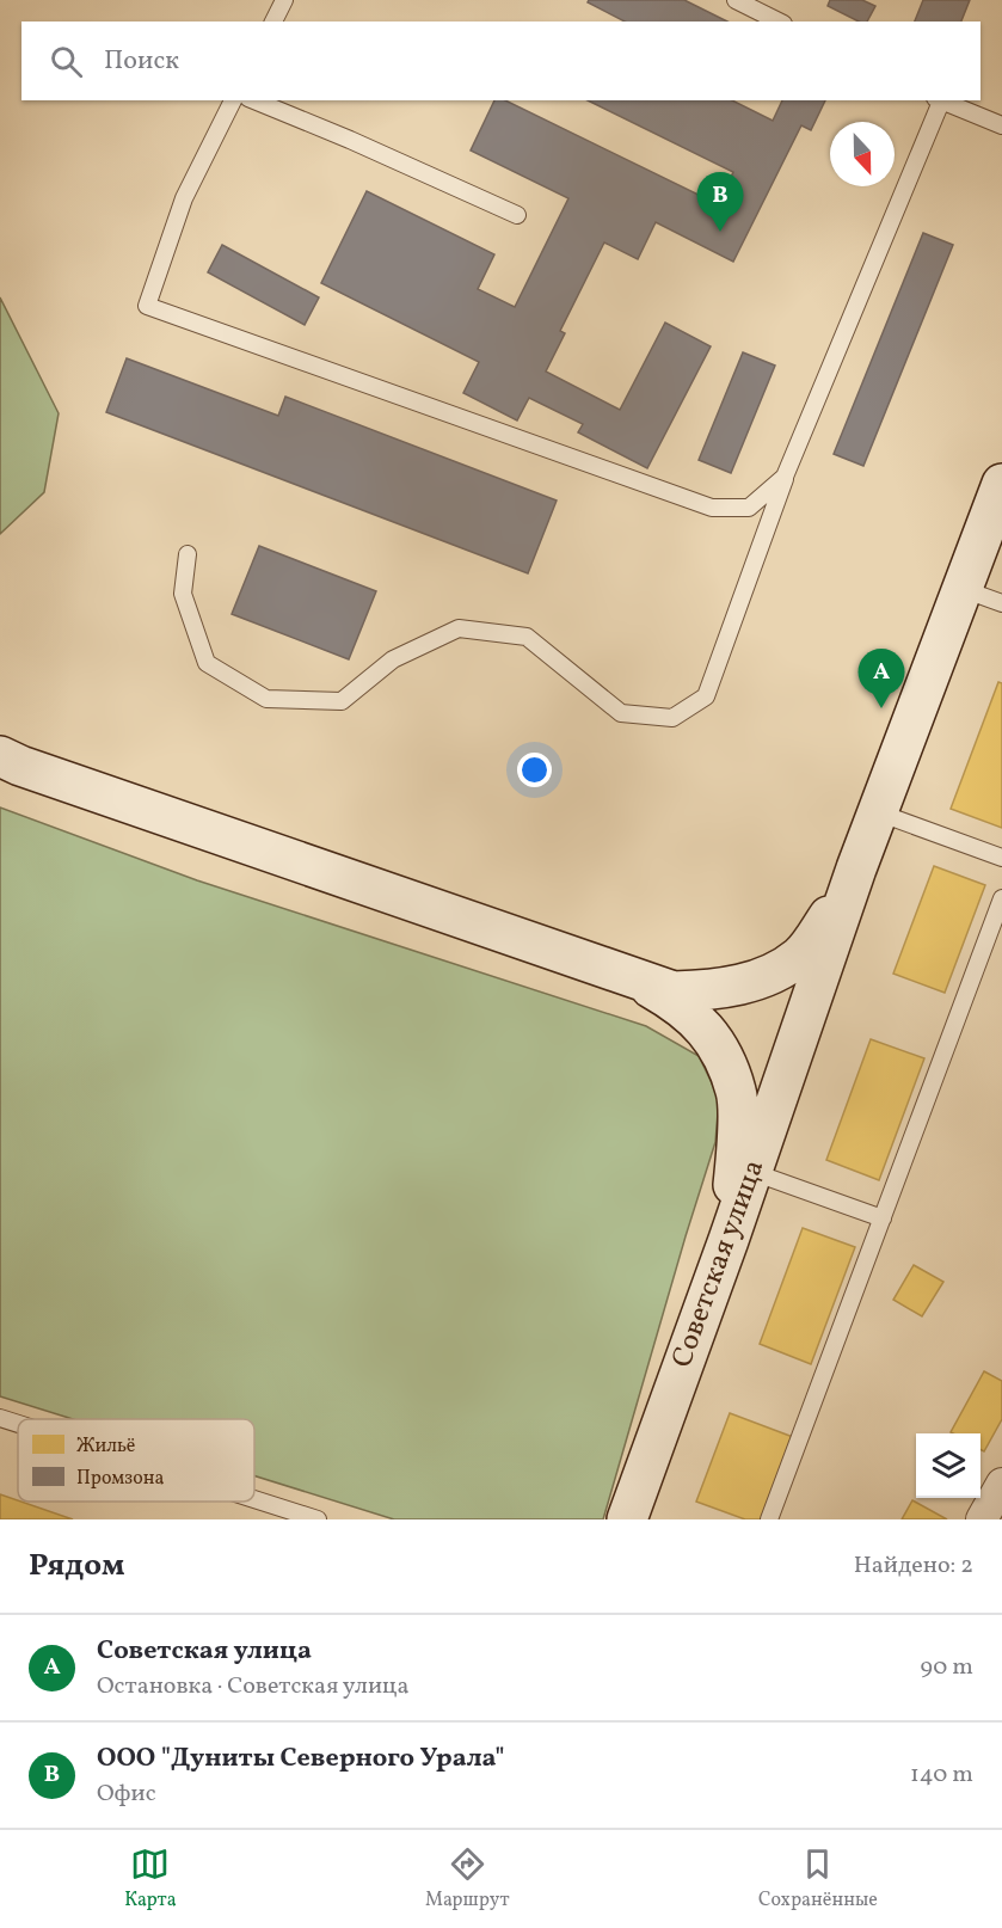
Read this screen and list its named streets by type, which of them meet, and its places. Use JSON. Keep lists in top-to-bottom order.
{
  "streets": {
    "main road": ["Советская улица"]
  },
  "legend": ["Жильё", "Промзона"],
  "north": "bottom",
  "page": {
    "search": "Поиск",
    "pins": ["B", "A"],
    "heading": ["Рядом", "Найдено: 2"],
    "list": [
      {
        "mark": "A",
        "name": "Советская улица",
        "note": "Остановка · Советская улица",
        "value": "90 m"
      },
      {
        "mark": "B",
        "name": "ООО \"Дуниты Северного Урала\"",
        "note": "Офис",
        "value": "140 m"
      }
    ],
    "nav": ["Карта", "Маршрут", "Сохранённые"]
  }
}
